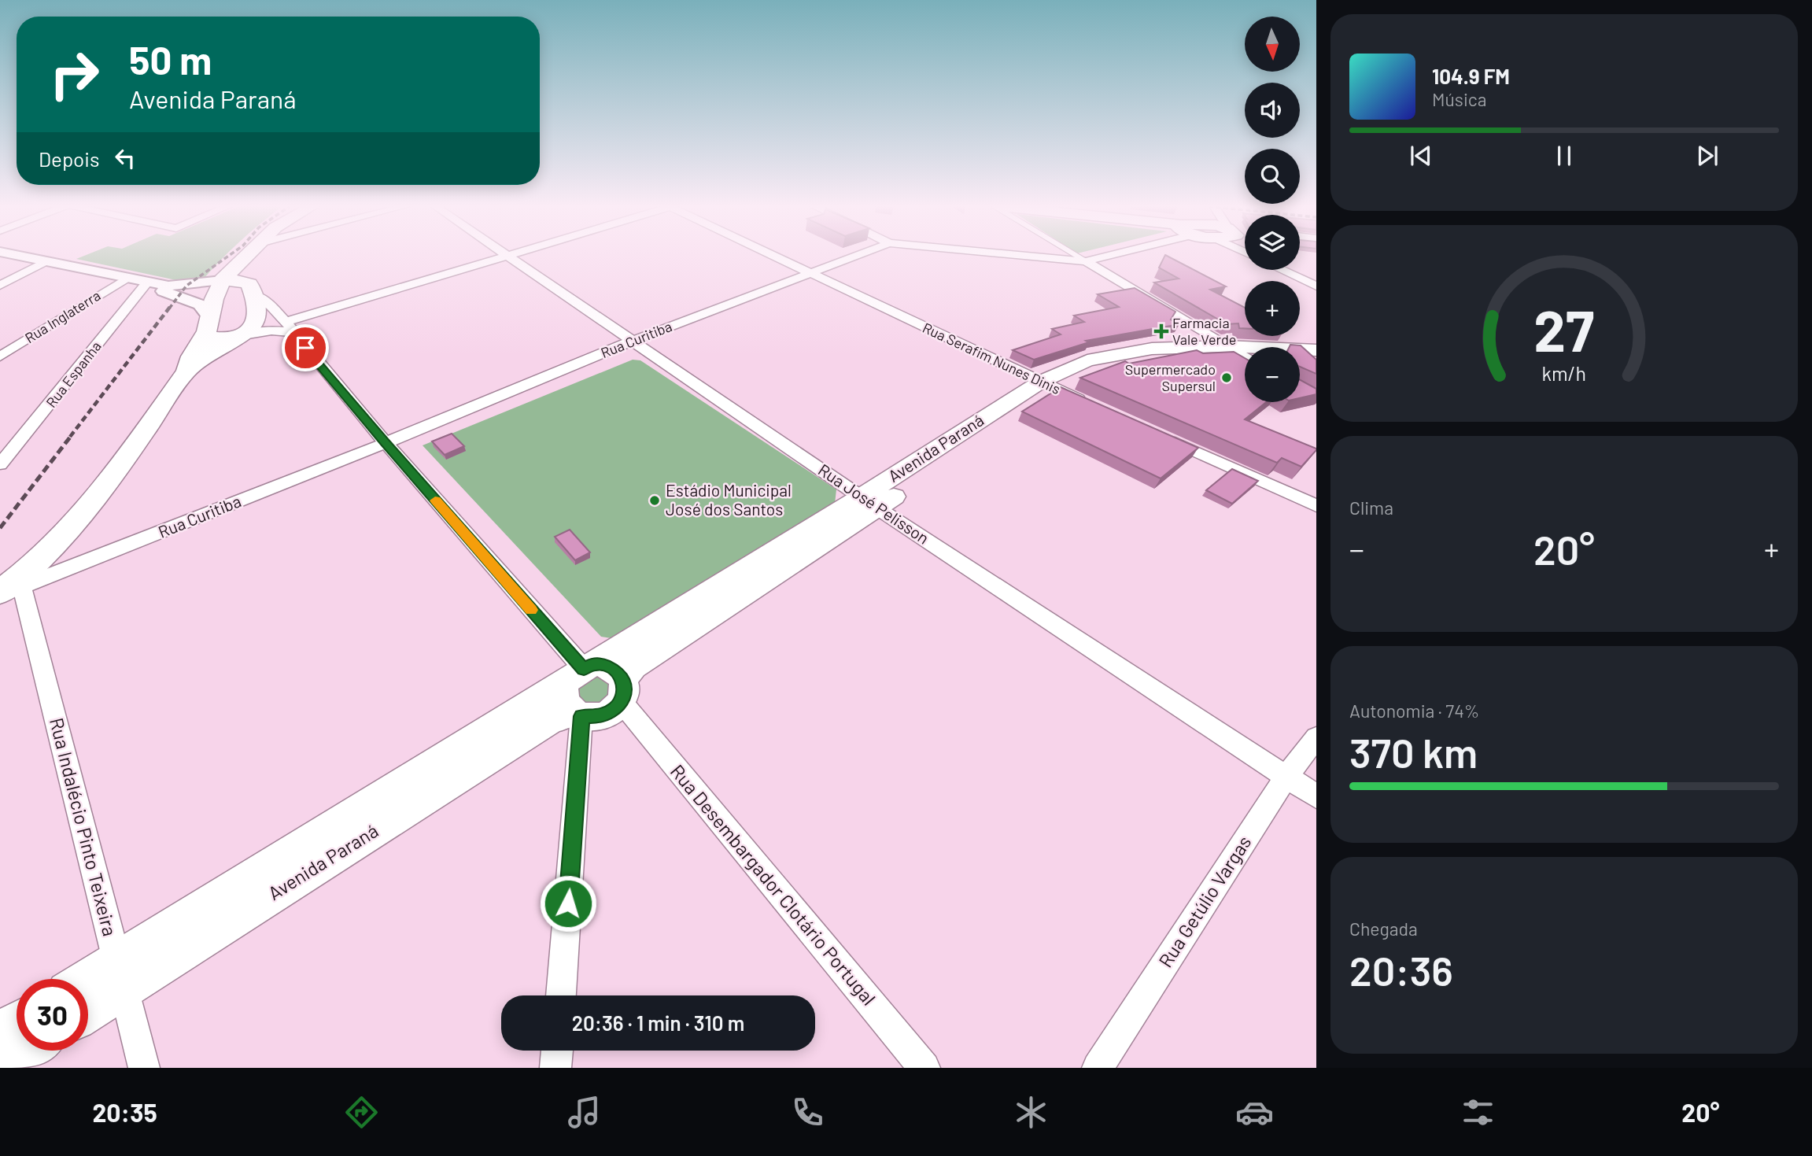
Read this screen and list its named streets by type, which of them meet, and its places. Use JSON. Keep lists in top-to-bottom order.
{
  "streets": {
    "main road": ["Avenida Paraná"],
    "street": [
      "Rua Inglaterra",
      "Rua Curitiba",
      "Rua Serafim Nunes Dinis",
      "Rua Espanha",
      "Rua José Pelisson",
      "Rua Indalécio Pinto Teixeira",
      "Rua Desembargador Clotário Portugal",
      "Rua Getúlio Vargas"
    ]
  },
  "crossings": [
    ["Rua Curitiba", "Rua Serafim Nunes Dinis"],
    ["Rua Curitiba", "Rua José Pelisson"],
    ["Rua Curitiba", "Rua Indalécio Pinto Teixeira"],
    ["Rua Serafim Nunes Dinis", "Avenida Paraná"],
    ["Avenida Paraná", "Rua José Pelisson"],
    ["Avenida Paraná", "Rua Indalécio Pinto Teixeira"],
    ["Avenida Paraná", "Rua Desembargador Clotário Portugal"],
    ["Rua José Pelisson", "Rua Getúlio Vargas"]
  ],
  "places": {
    "health": ["Farmacia Vale Verde"],
    "other": ["Supermercado Supersul", "Estádio Municipal José dos Santos"]
  },
  "north": "bottom",
  "page": {
    "map_buttons": ["+", "−"],
    "turn": ["50 m", "Avenida Paraná"],
    "song": ["104.9 FM", "Música"],
    "then": "Depois",
    "tile": [
      "Clima",
      ["Autonomia · 74%", "370 km"],
      ["Chegada", "20:36"]
    ],
    "heat": ["−", "20°", "+"],
    "limit": "30",
    "trip": "20:36 · 1 min · 310 m",
    "tabs": ["20:35", "20°"],
    "gauge": ["27", "km/h"]
  }
}
